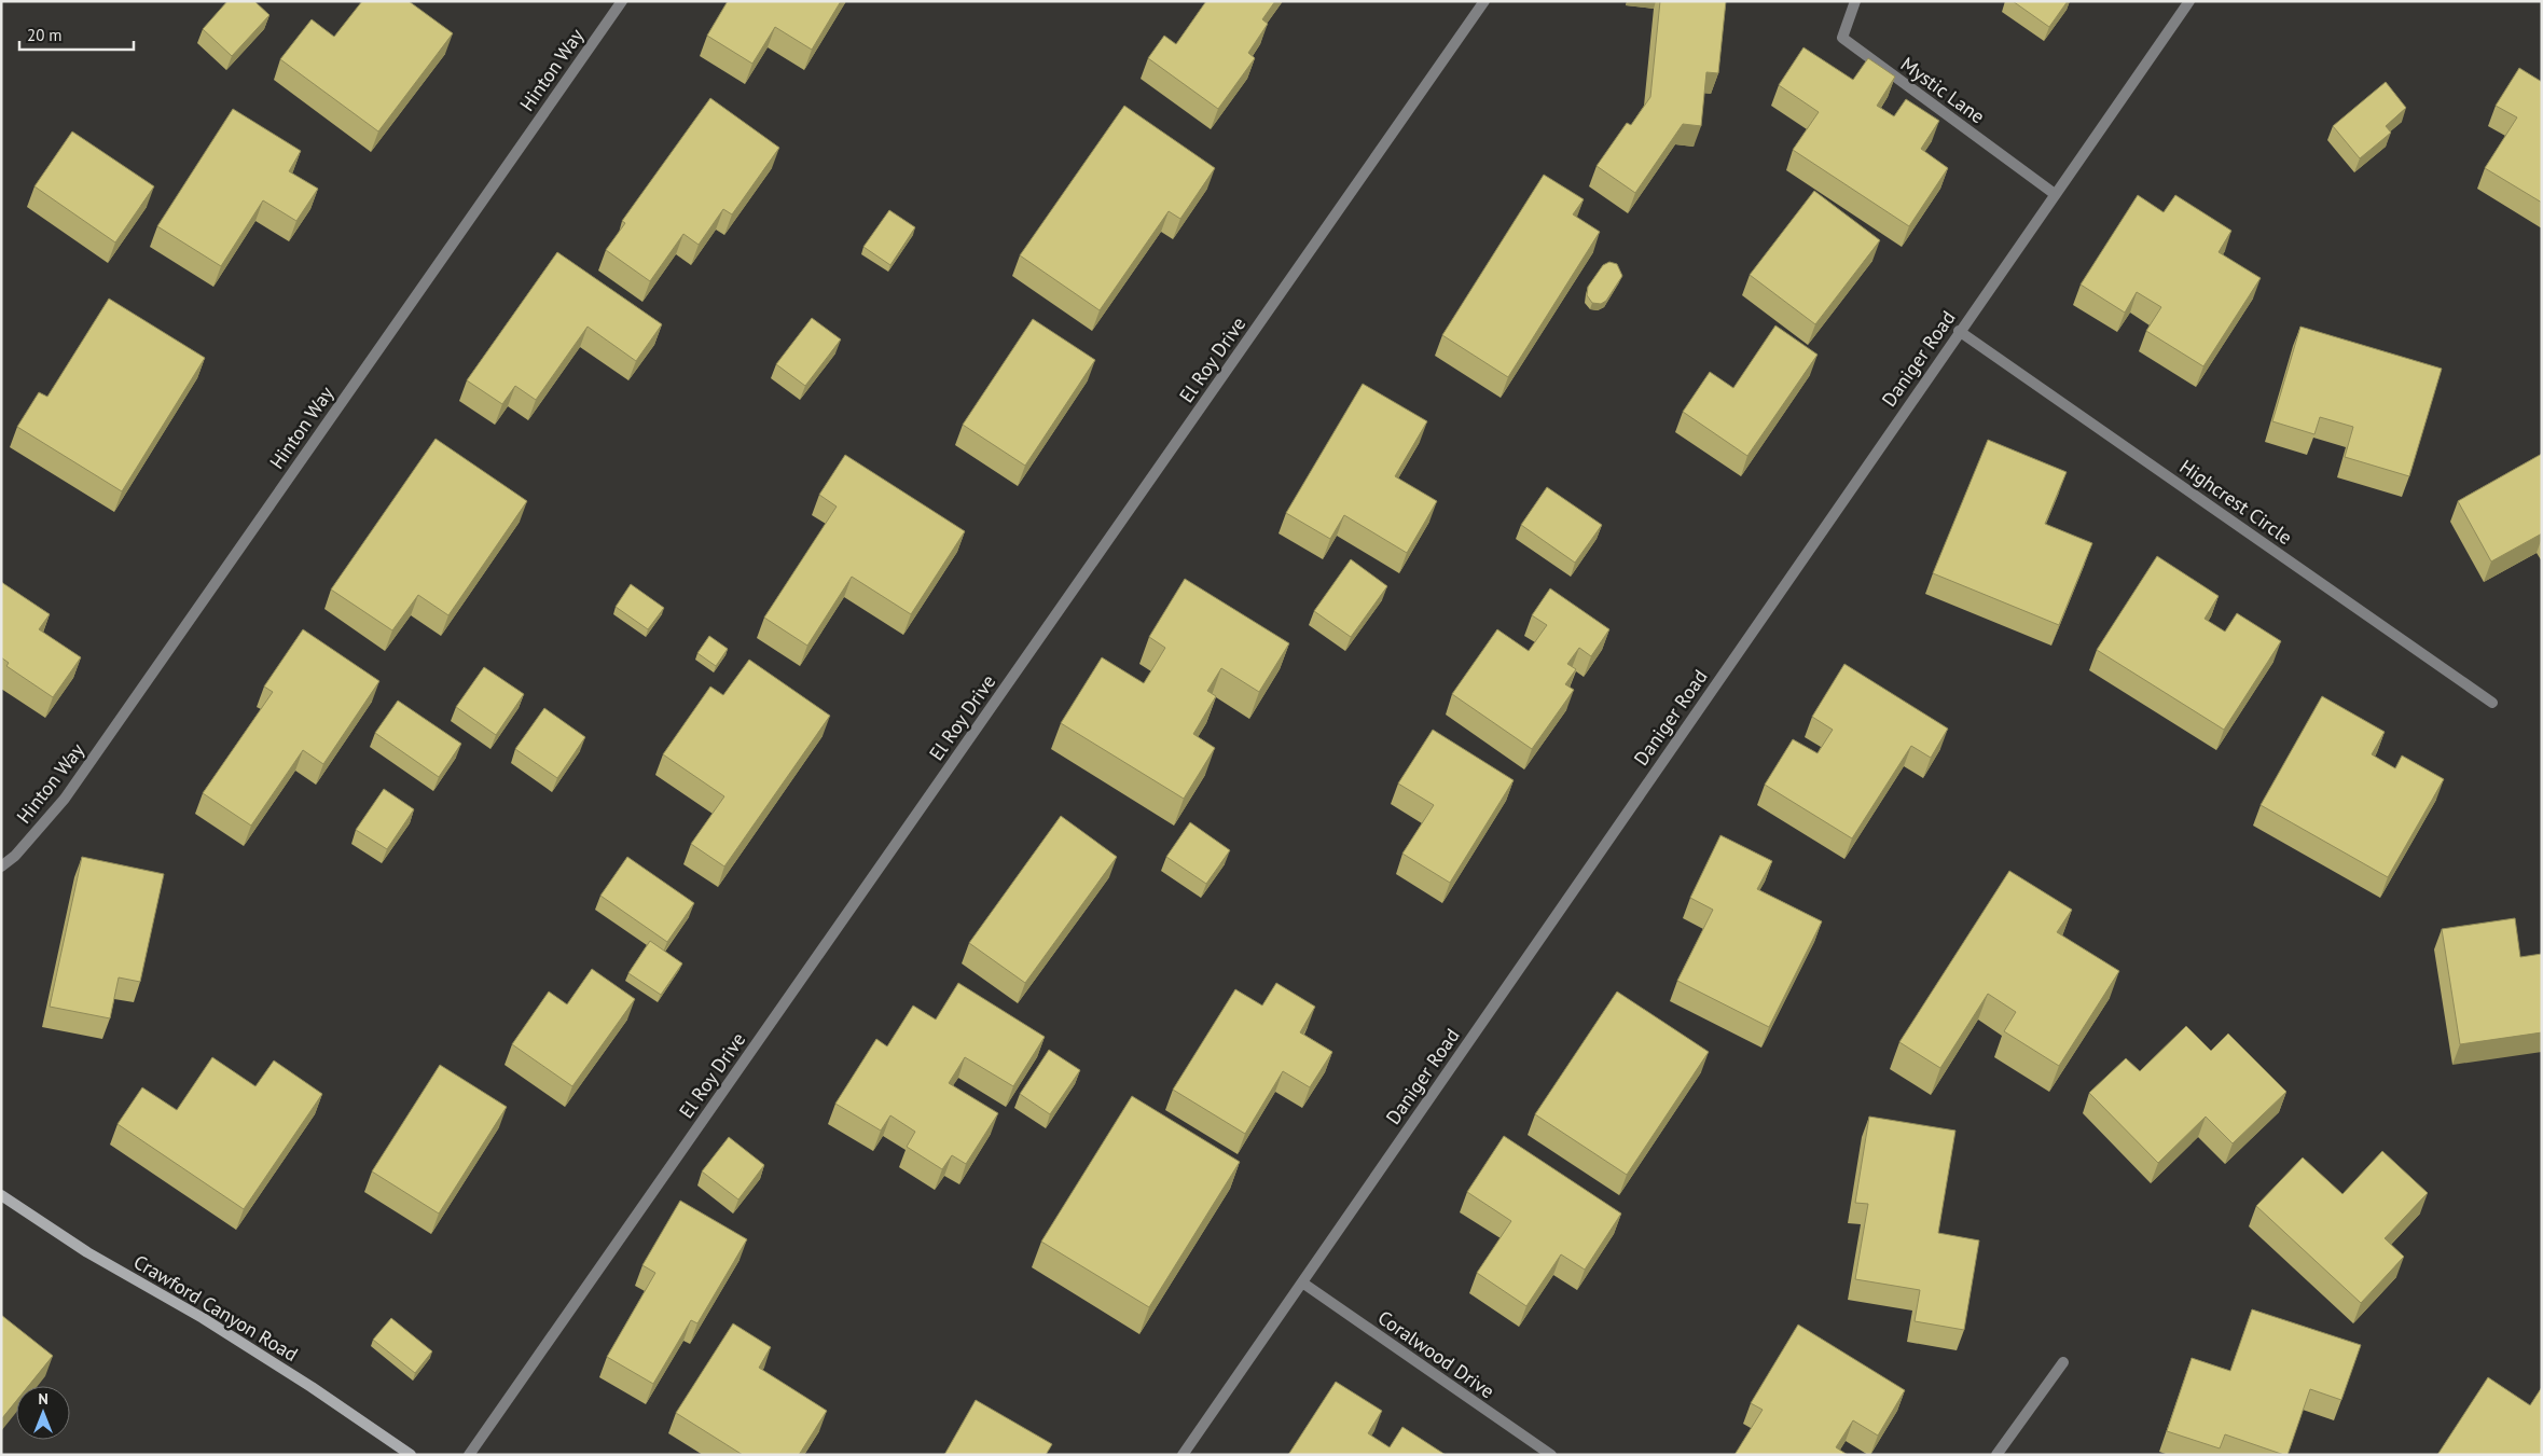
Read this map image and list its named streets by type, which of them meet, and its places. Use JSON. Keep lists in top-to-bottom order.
{
  "streets": {
    "main road": ["Crawford Canyon Road"],
    "street": [
      "Hinton Way",
      "Mystic Lane",
      "Daniger Road",
      "El Roy Drive",
      "Highcrest Circle",
      "Coralwood Drive"
    ]
  },
  "crossings": [
    ["Mystic Lane", "Daniger Road"],
    ["Daniger Road", "Highcrest Circle"],
    ["Daniger Road", "Coralwood Drive"]
  ],
  "scale_bar": "20 m",
  "north": "top"
}
